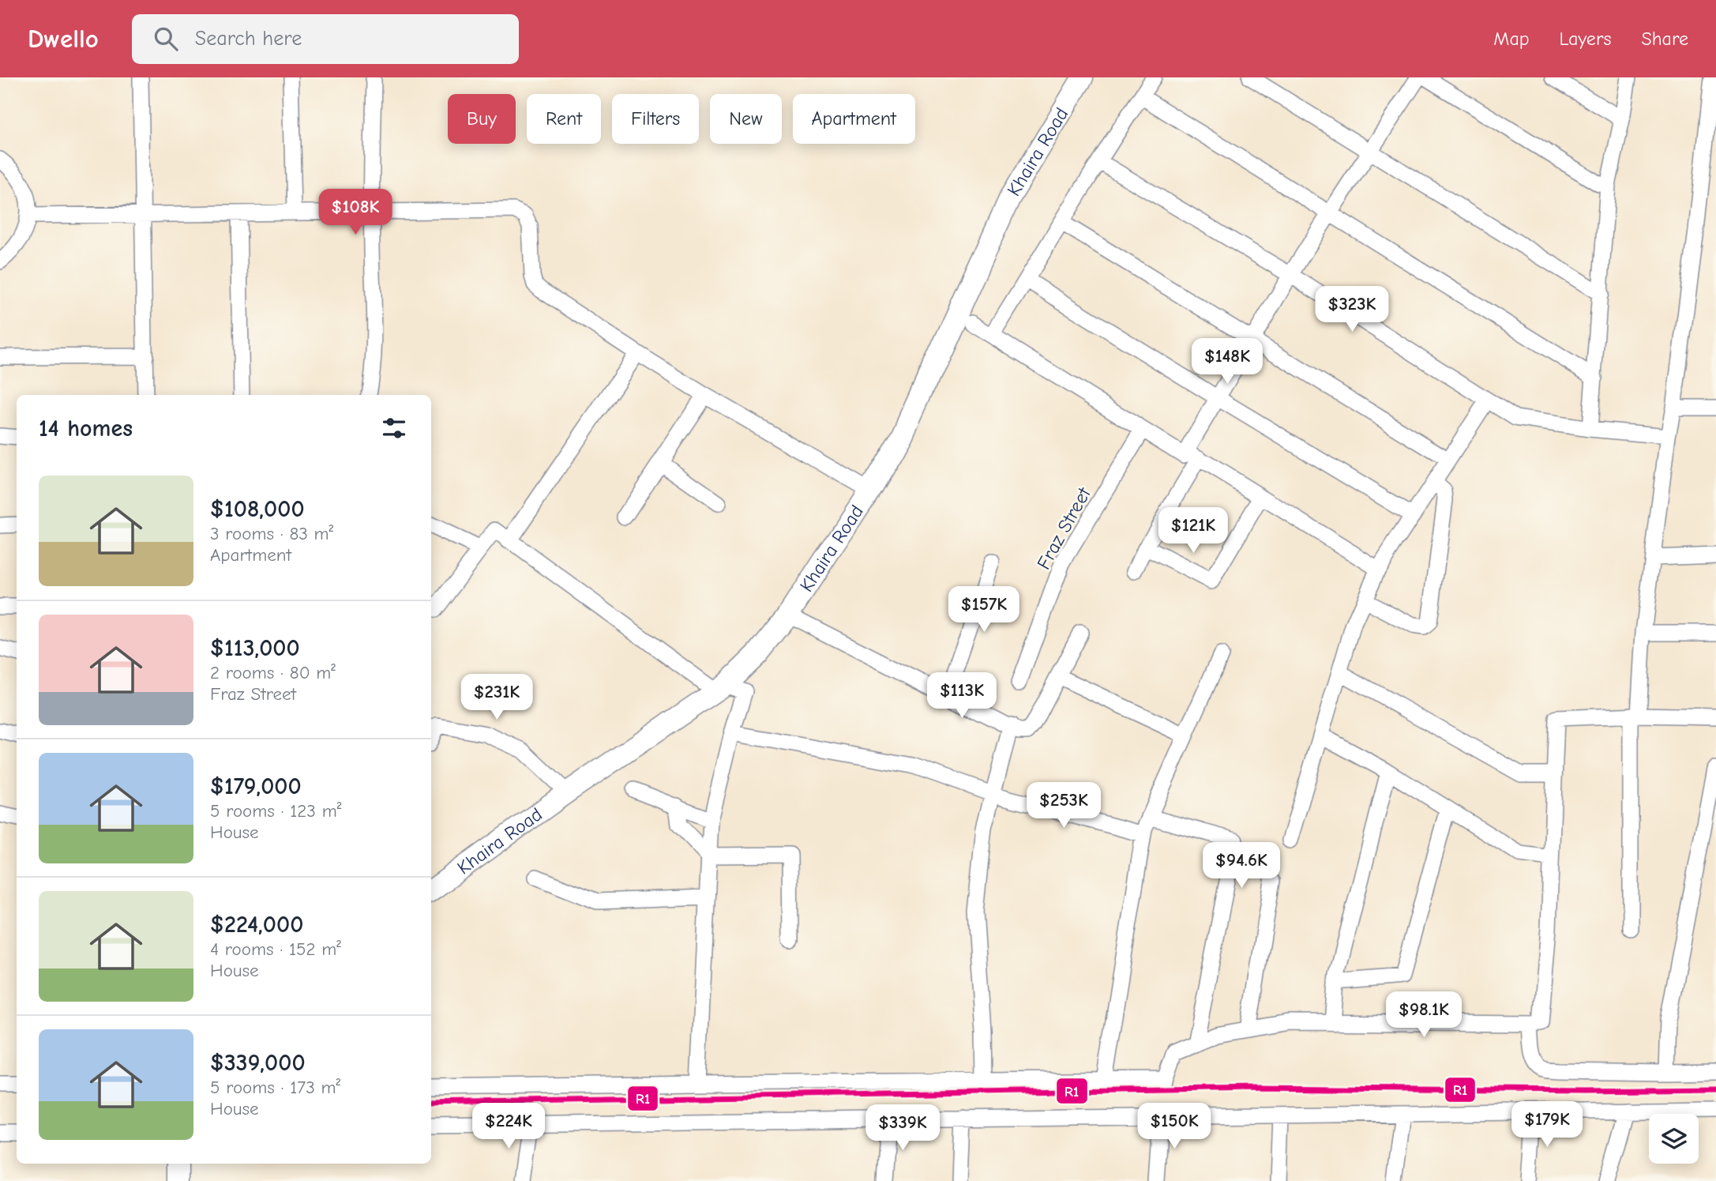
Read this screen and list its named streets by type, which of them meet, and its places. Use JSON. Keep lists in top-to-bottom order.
{
  "streets": {
    "street": ["Khaira Road", "Fraz Street"]
  },
  "lines": ["transit line R1"],
  "page": {
    "header": "Dwello",
    "search": "Search here",
    "nav": ["Map", "Layers", "Share"],
    "chip": [
      "Buy",
      "Rent",
      "Filters",
      "New",
      "Apartment"
    ],
    "price": [
      "$108K",
      "$323K",
      "$148K",
      "$121K",
      "$157K",
      "$113K",
      "$231K",
      "$253K",
      "$94.6K",
      "$98.1K",
      "$179K",
      "$224K",
      "$150K",
      "$339K"
    ],
    "heading": "14 homes",
    "list": [
      {
        "name": "$108,000",
        "note": "3 rooms · 83 m² · Apartment"
      },
      {
        "name": "$113,000",
        "note": "2 rooms · 80 m² · Fraz Street"
      },
      {
        "name": "$179,000",
        "note": "5 rooms · 123 m² · House"
      },
      {
        "name": "$224,000",
        "note": "4 rooms · 152 m² · House"
      },
      {
        "name": "$339,000",
        "note": "5 rooms · 173 m² · House"
      }
    ]
  }
}
